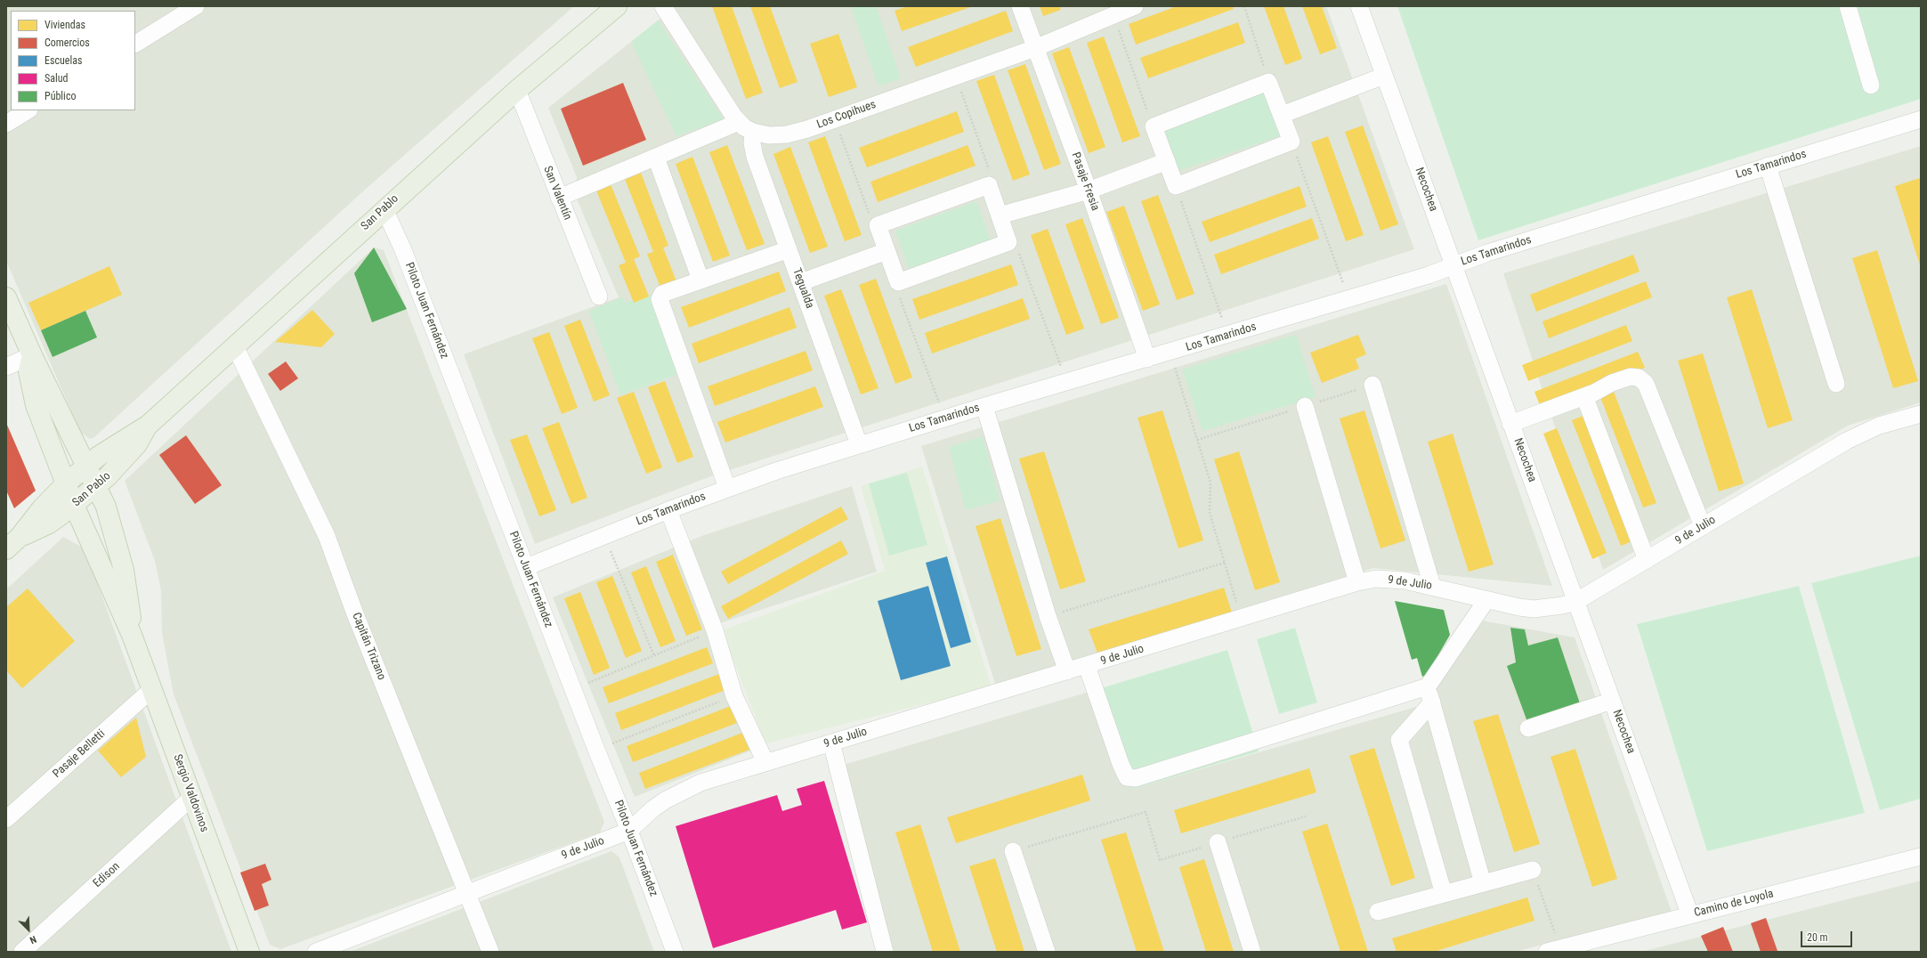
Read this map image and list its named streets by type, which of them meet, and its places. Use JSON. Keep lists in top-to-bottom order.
{
  "streets": {
    "main road": ["San Pablo", "Sergio Valdovinos"],
    "street": [
      "Los Copihues",
      "Los Tamarindos",
      "Pasaje Fresia",
      "Necochea",
      "San Valentín",
      "Tegualda",
      "Piloto Juan Fernández",
      "9 de Julio",
      "Capitán Trizano",
      "Pasaje Belletti",
      "Edison",
      "Camino de Loyola"
    ]
  },
  "crossings": [
    ["Los Copihues", "Pasaje Fresia"],
    ["Los Copihues", "Tegualda"],
    ["Los Tamarindos", "Pasaje Fresia"],
    ["Los Tamarindos", "Necochea"],
    ["Los Tamarindos", "Tegualda"],
    ["Los Tamarindos", "Piloto Juan Fernández"],
    ["Necochea", "9 de Julio"],
    ["Necochea", "Camino de Loyola"],
    ["San Valentín", "San Pablo"],
    ["San Pablo", "Piloto Juan Fernández"],
    ["San Pablo", "Capitán Trizano"],
    ["San Pablo", "Sergio Valdovinos"],
    ["Piloto Juan Fernández", "9 de Julio"],
    ["9 de Julio", "Capitán Trizano"],
    ["Pasaje Belletti", "Sergio Valdovinos"],
    ["Sergio Valdovinos", "Edison"]
  ],
  "legend": [
    "Viviendas",
    "Comercios",
    "Escuelas",
    "Salud",
    "Público"
  ],
  "scale_bar": "20 m",
  "north": "bottom right"
}
